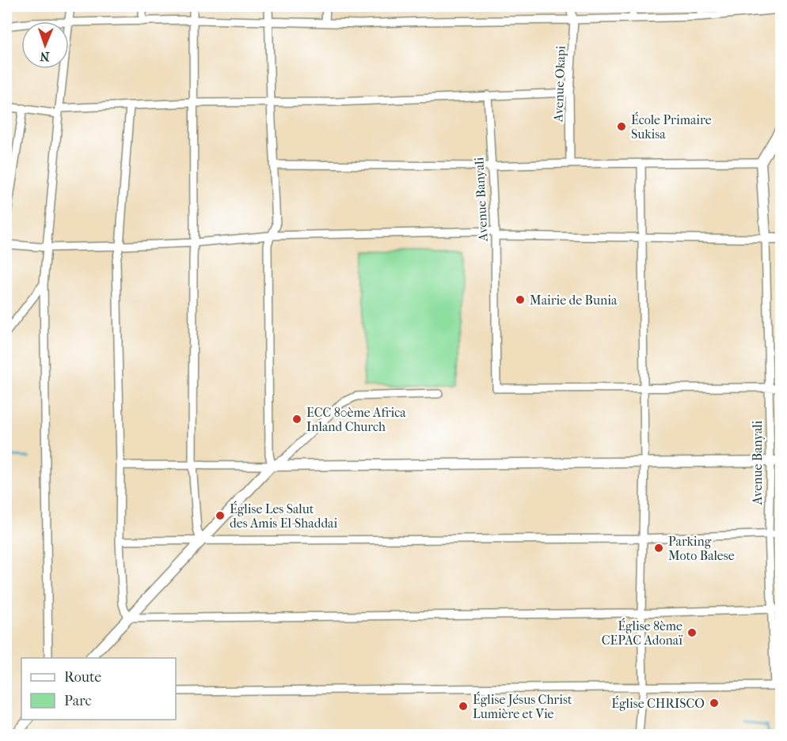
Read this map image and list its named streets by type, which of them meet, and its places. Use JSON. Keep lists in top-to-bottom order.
{
  "streets": {
    "street": ["Avenue Okapi", "Avenue Banyali"]
  },
  "places": [
    "École Primaire Sukisa",
    "Mairie de Bunia",
    "ECC 80ème Africa Inland Church",
    "Église Les Salut des Amis El-Shaddai",
    "Parking Moto Balese",
    "Église 8ème CEPAC Adonaï",
    "Église CHRISCO",
    "Église Jésus Christ Lumière et Vie"
  ],
  "legend": ["Route", "Parc"],
  "north": "bottom"
}
